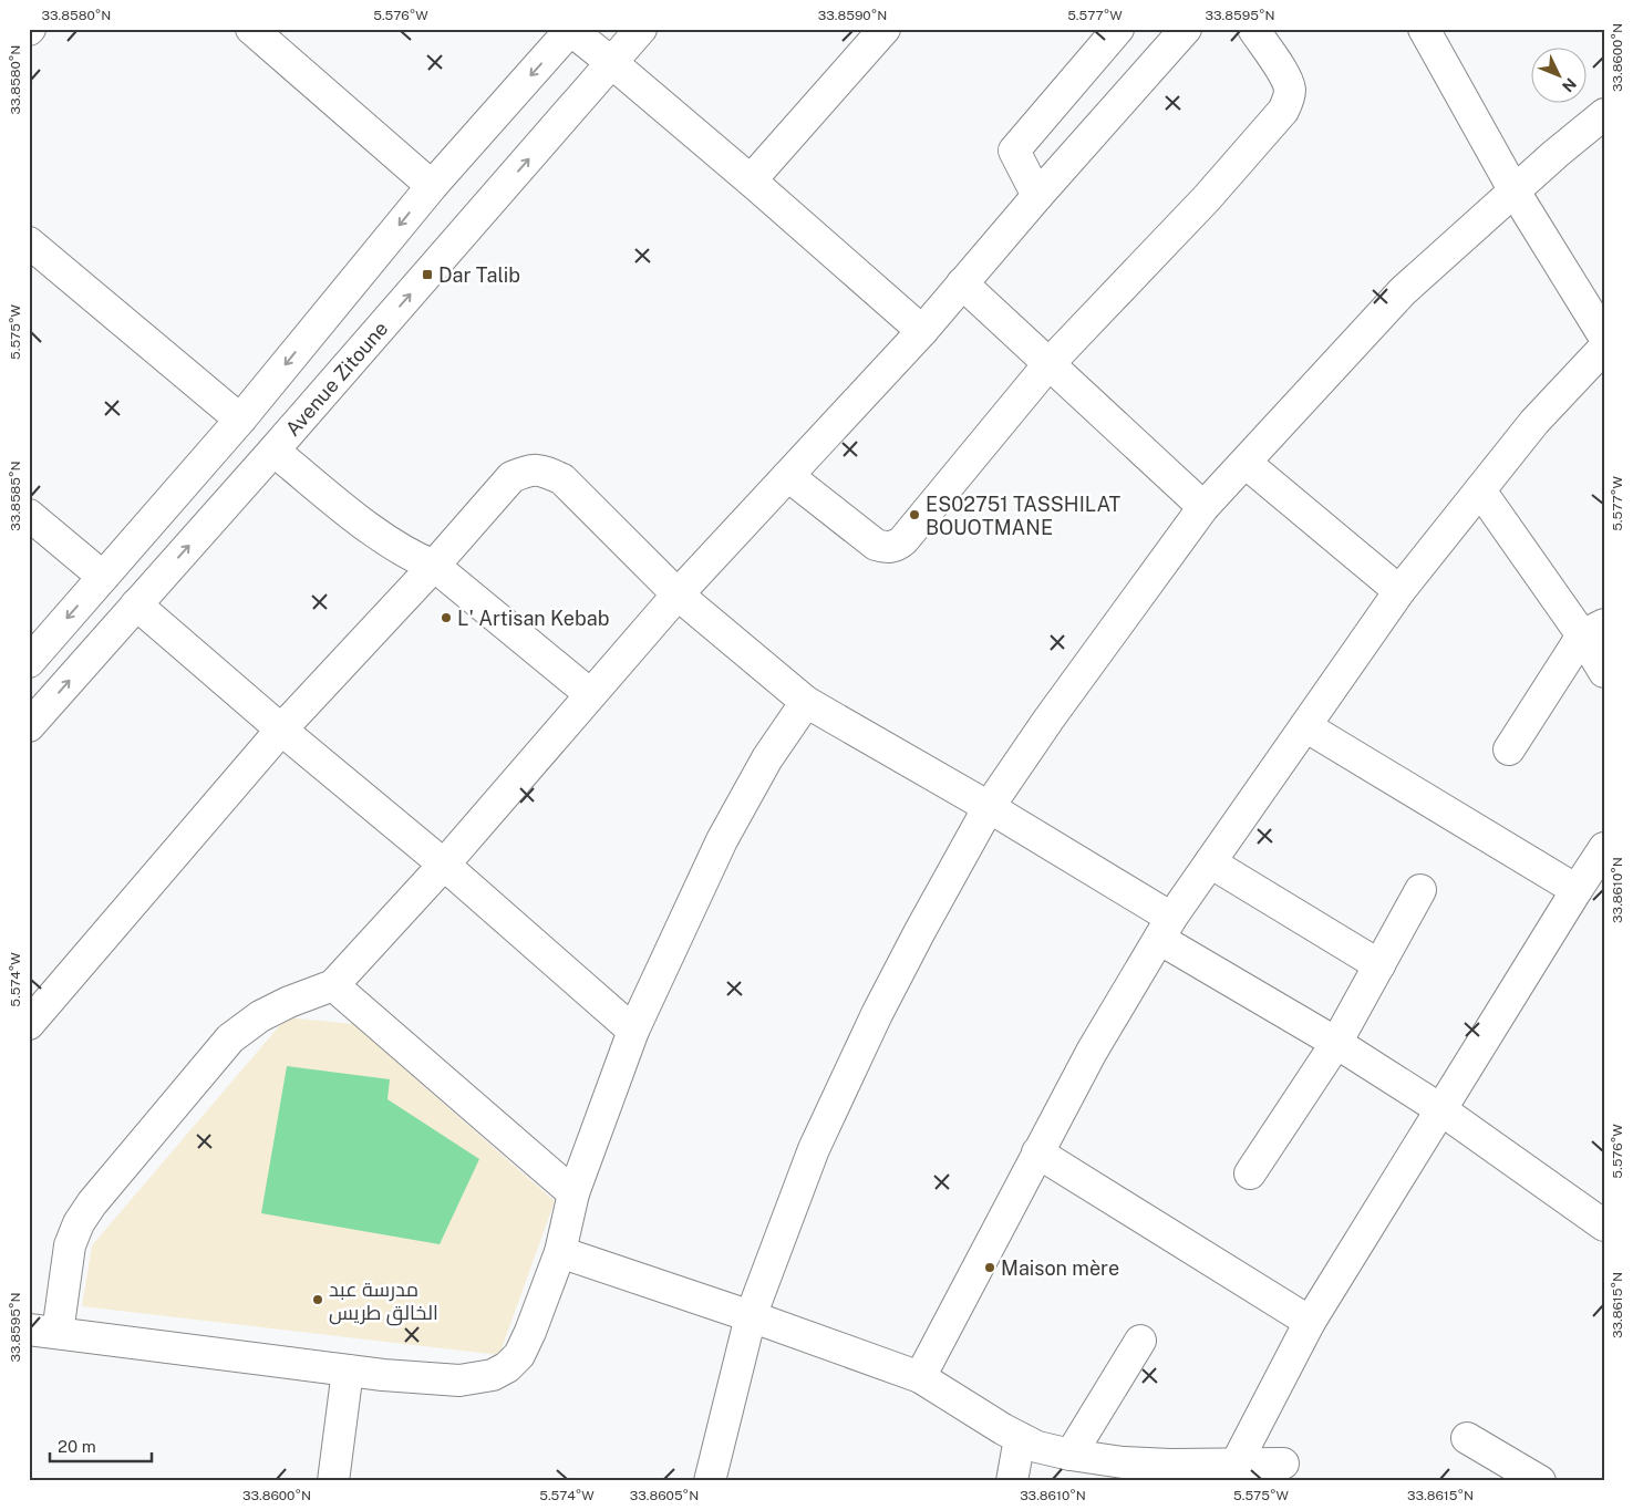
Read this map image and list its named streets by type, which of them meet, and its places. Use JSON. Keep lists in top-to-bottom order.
{
  "streets": {
    "street": ["Avenue Zitoune"]
  },
  "places": {
    "transit": ["Dar Talib"],
    "other": [
      "ES02751 TASSHILAT BOUOTMANE",
      "L' Artisan Kebab",
      "Maison mère",
      "مدرسة عبد الخالق طريس"
    ]
  },
  "scale_bar": "20 m",
  "north": "bottom right",
  "coordinates": [
    "33.8580°N",
    "5.576°W",
    "33.8590°N",
    "5.577°W",
    "33.8595°N",
    "33.8600°N",
    "5.575°W",
    "33.8585°N",
    "33.8610°N",
    "5.574°W",
    "33.8615°N",
    "33.8605°N"
  ]
}
